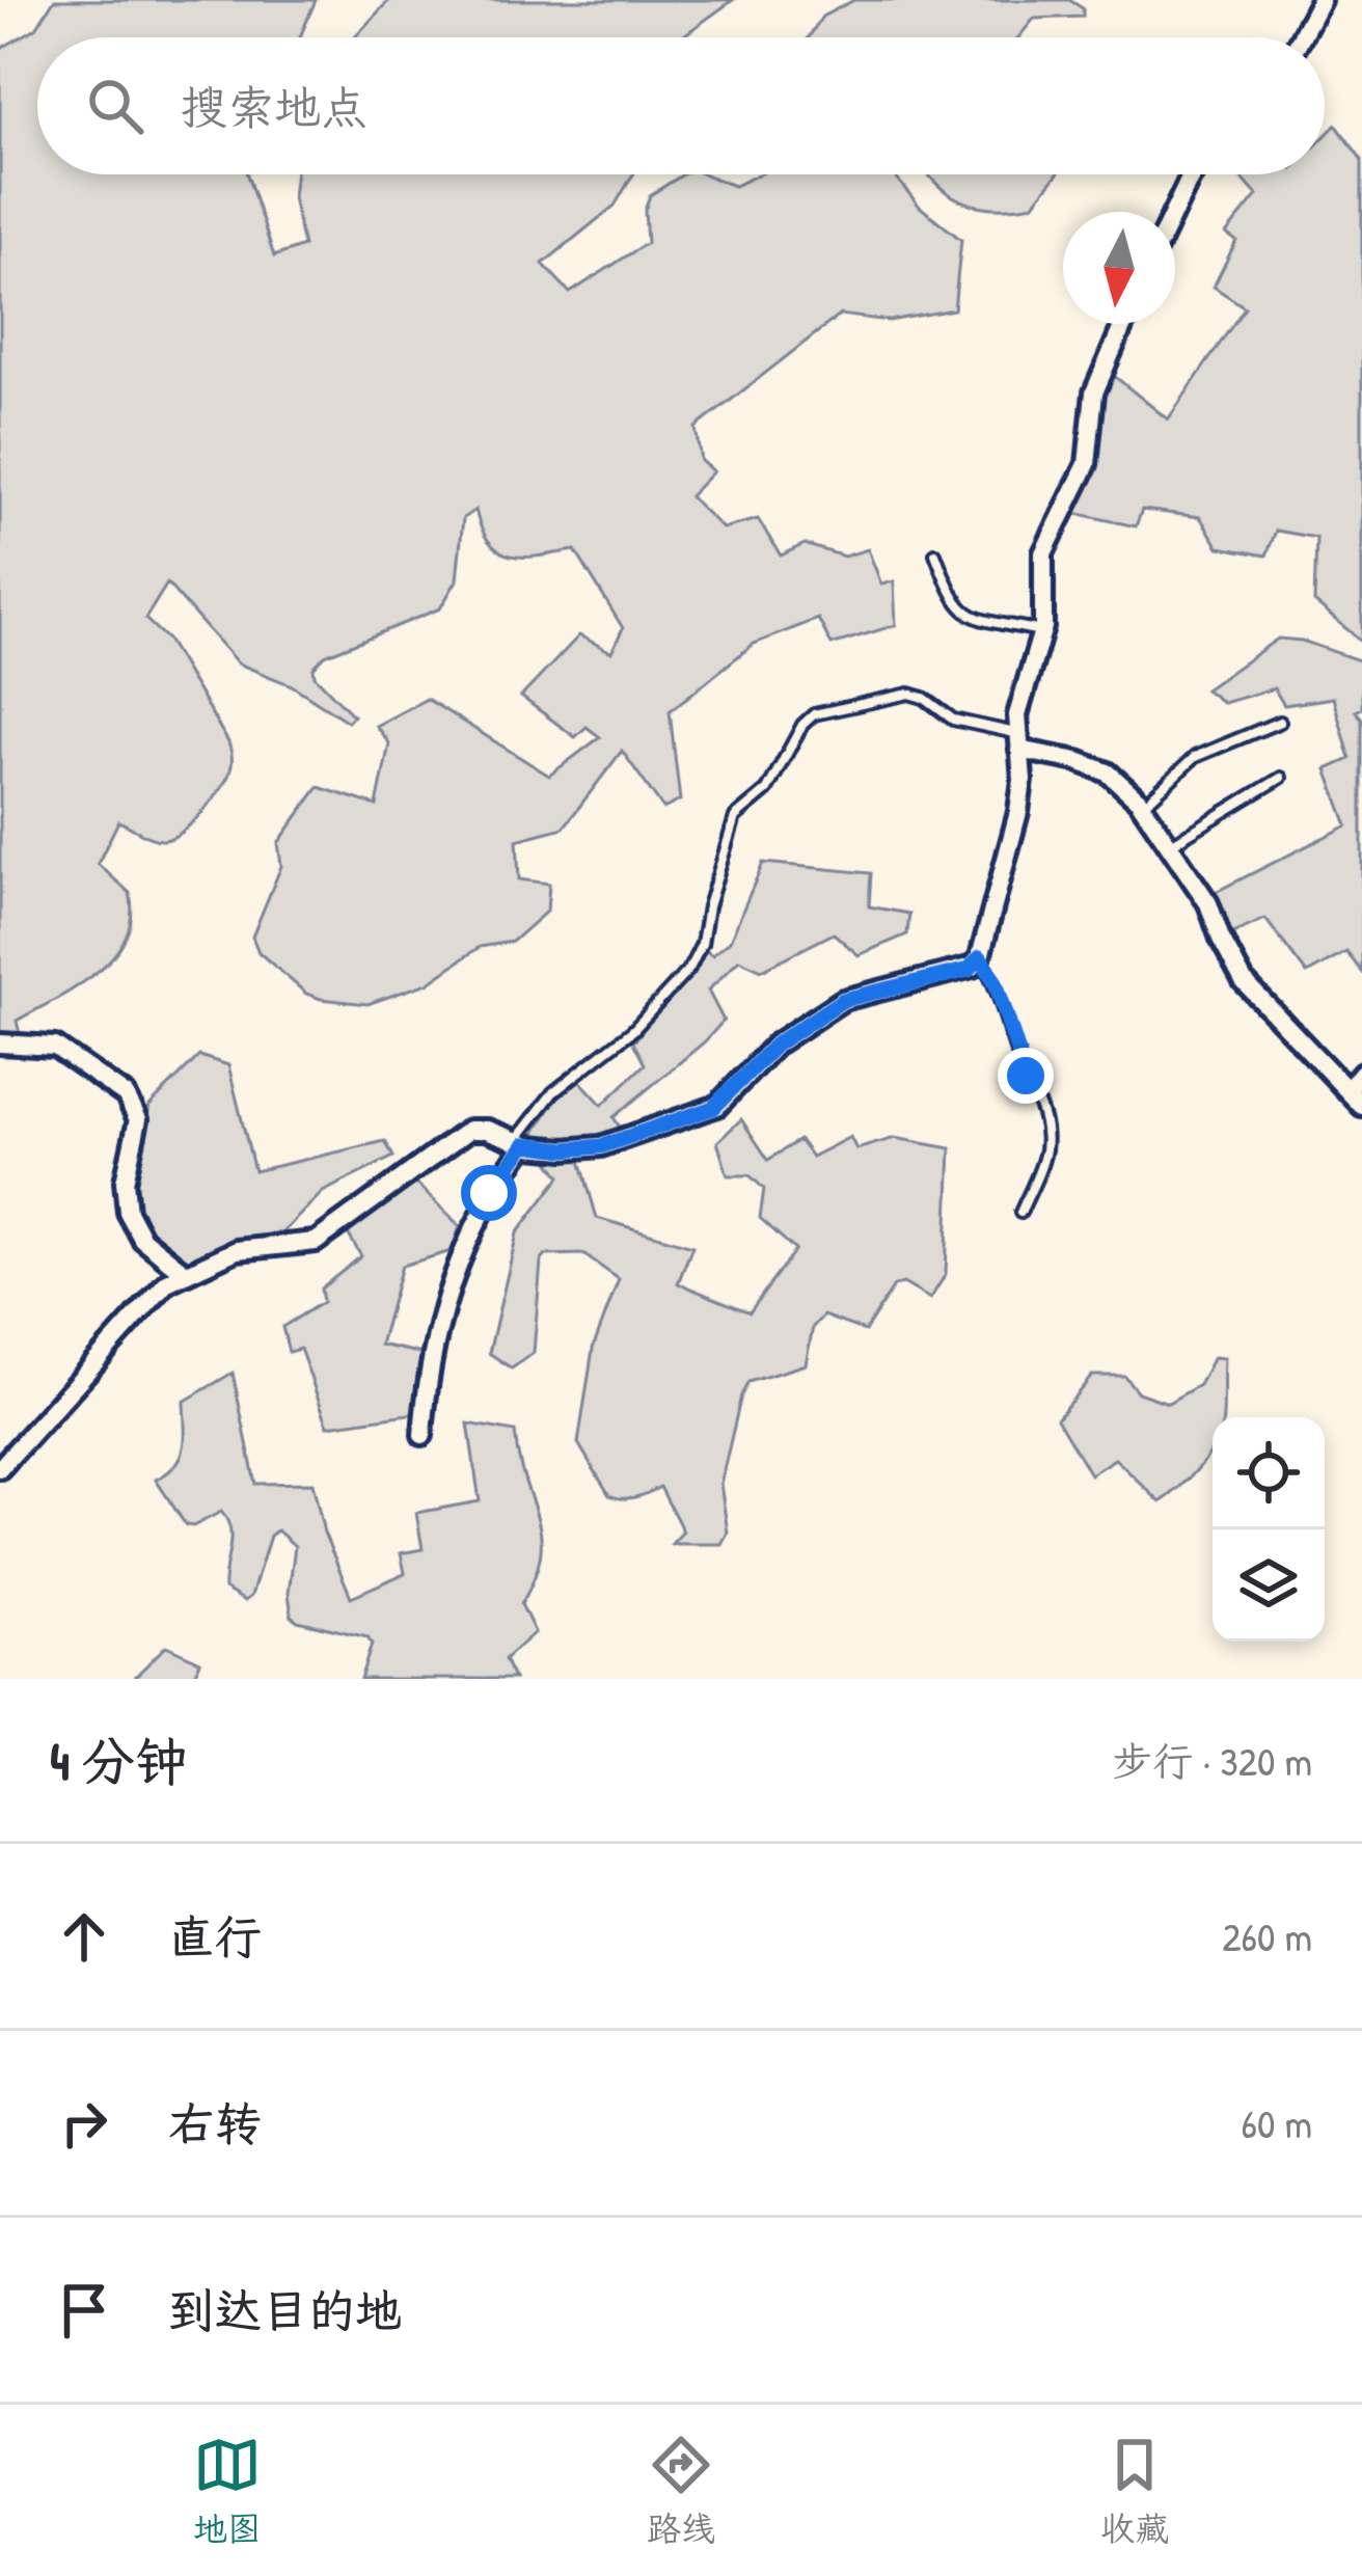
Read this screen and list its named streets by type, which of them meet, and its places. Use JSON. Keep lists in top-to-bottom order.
{
  "north": "bottom",
  "page": {
    "search": "搜索地点",
    "heading": ["4 分钟", "步行 · 320 m"],
    "list": [
      ["直行", "260 m"],
      ["右转", "60 m"],
      "到达目的地"
    ],
    "nav": ["地图", "路线", "收藏"]
  }
}
